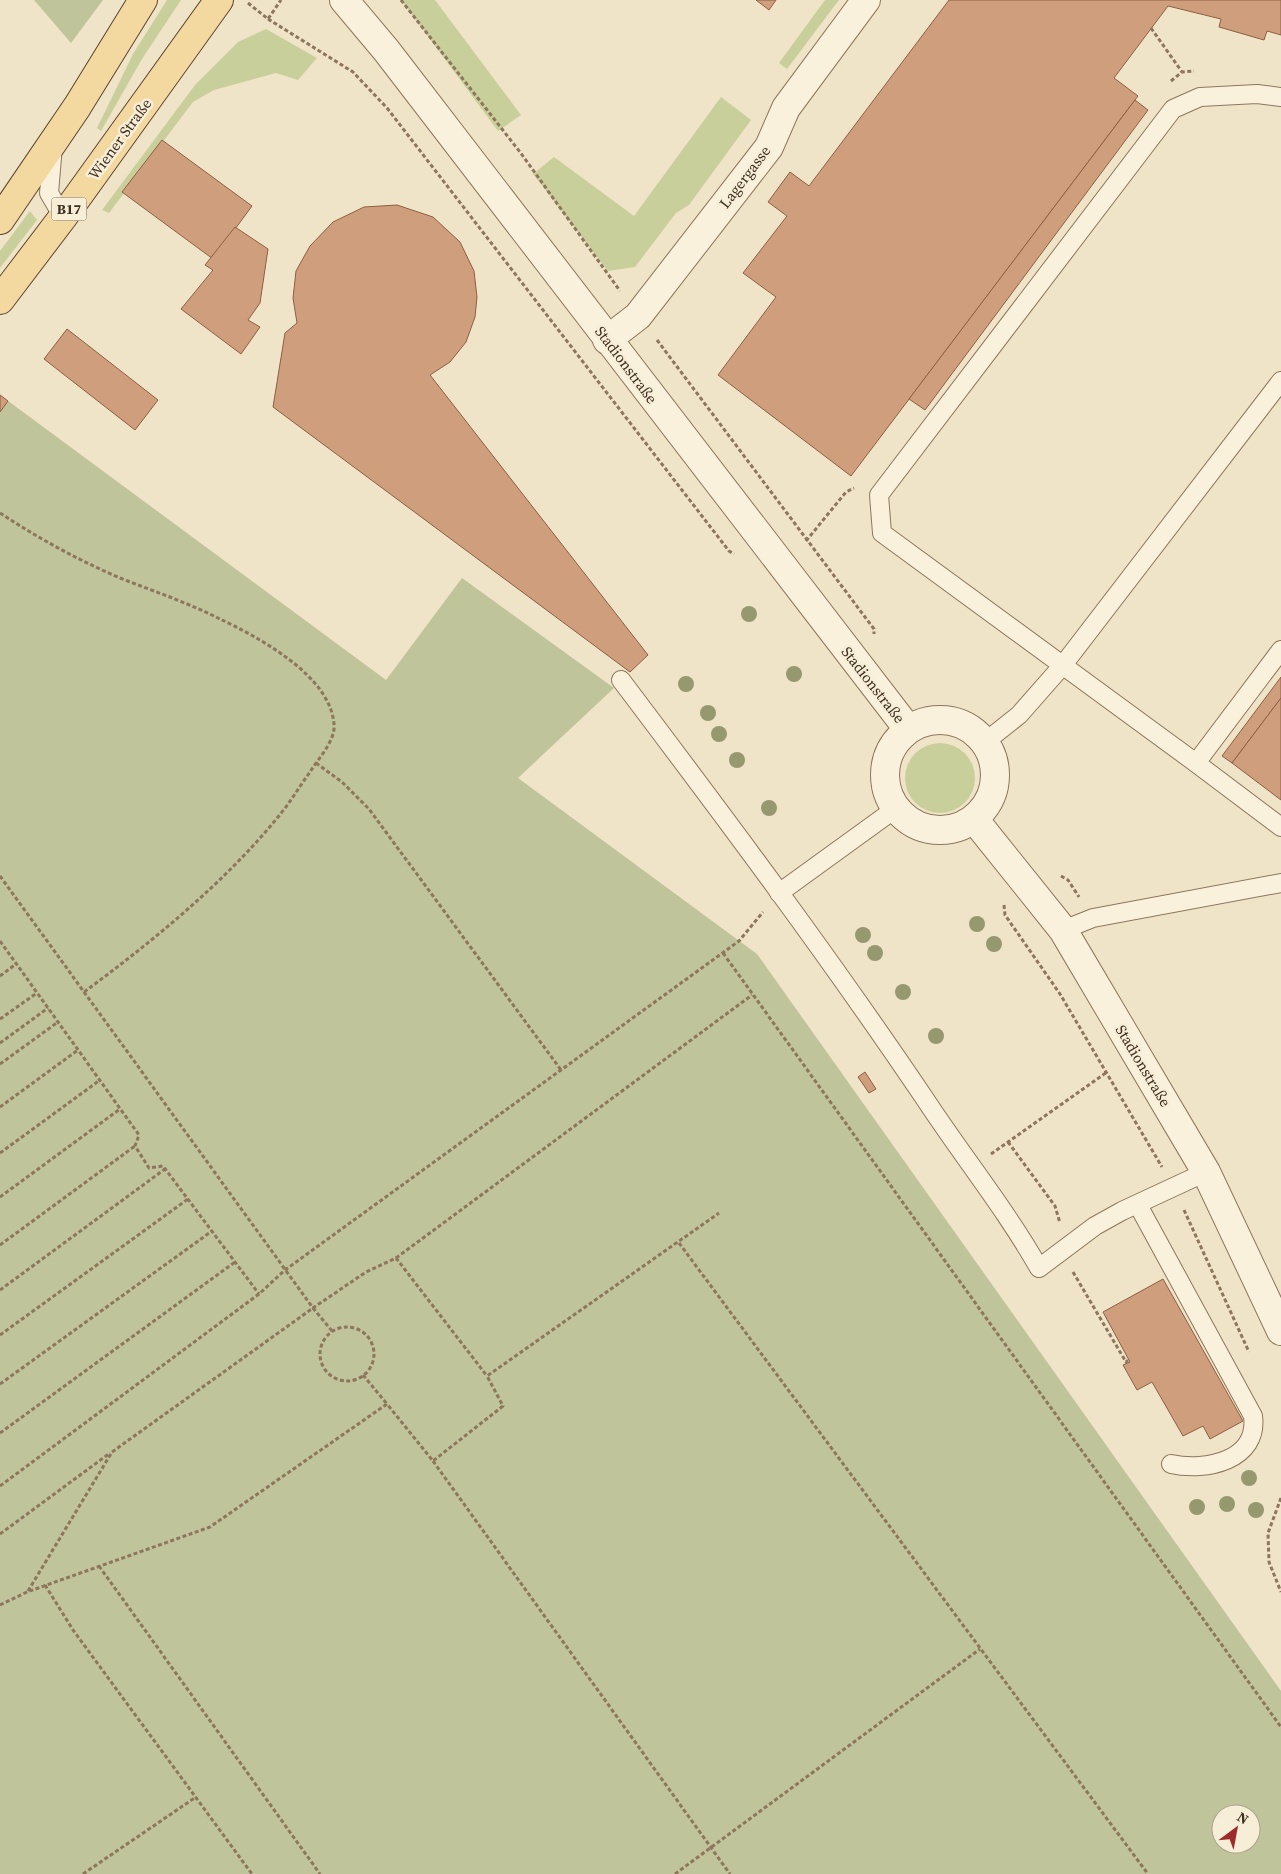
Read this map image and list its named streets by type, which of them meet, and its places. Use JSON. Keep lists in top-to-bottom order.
{
  "streets": {
    "main road": ["Wiener Straße", "B17"],
    "street": ["Lagergasse", "Stadionstraße"]
  },
  "crossings": [
    ["Lagergasse", "Stadionstraße"]
  ],
  "north": "top right"
}
